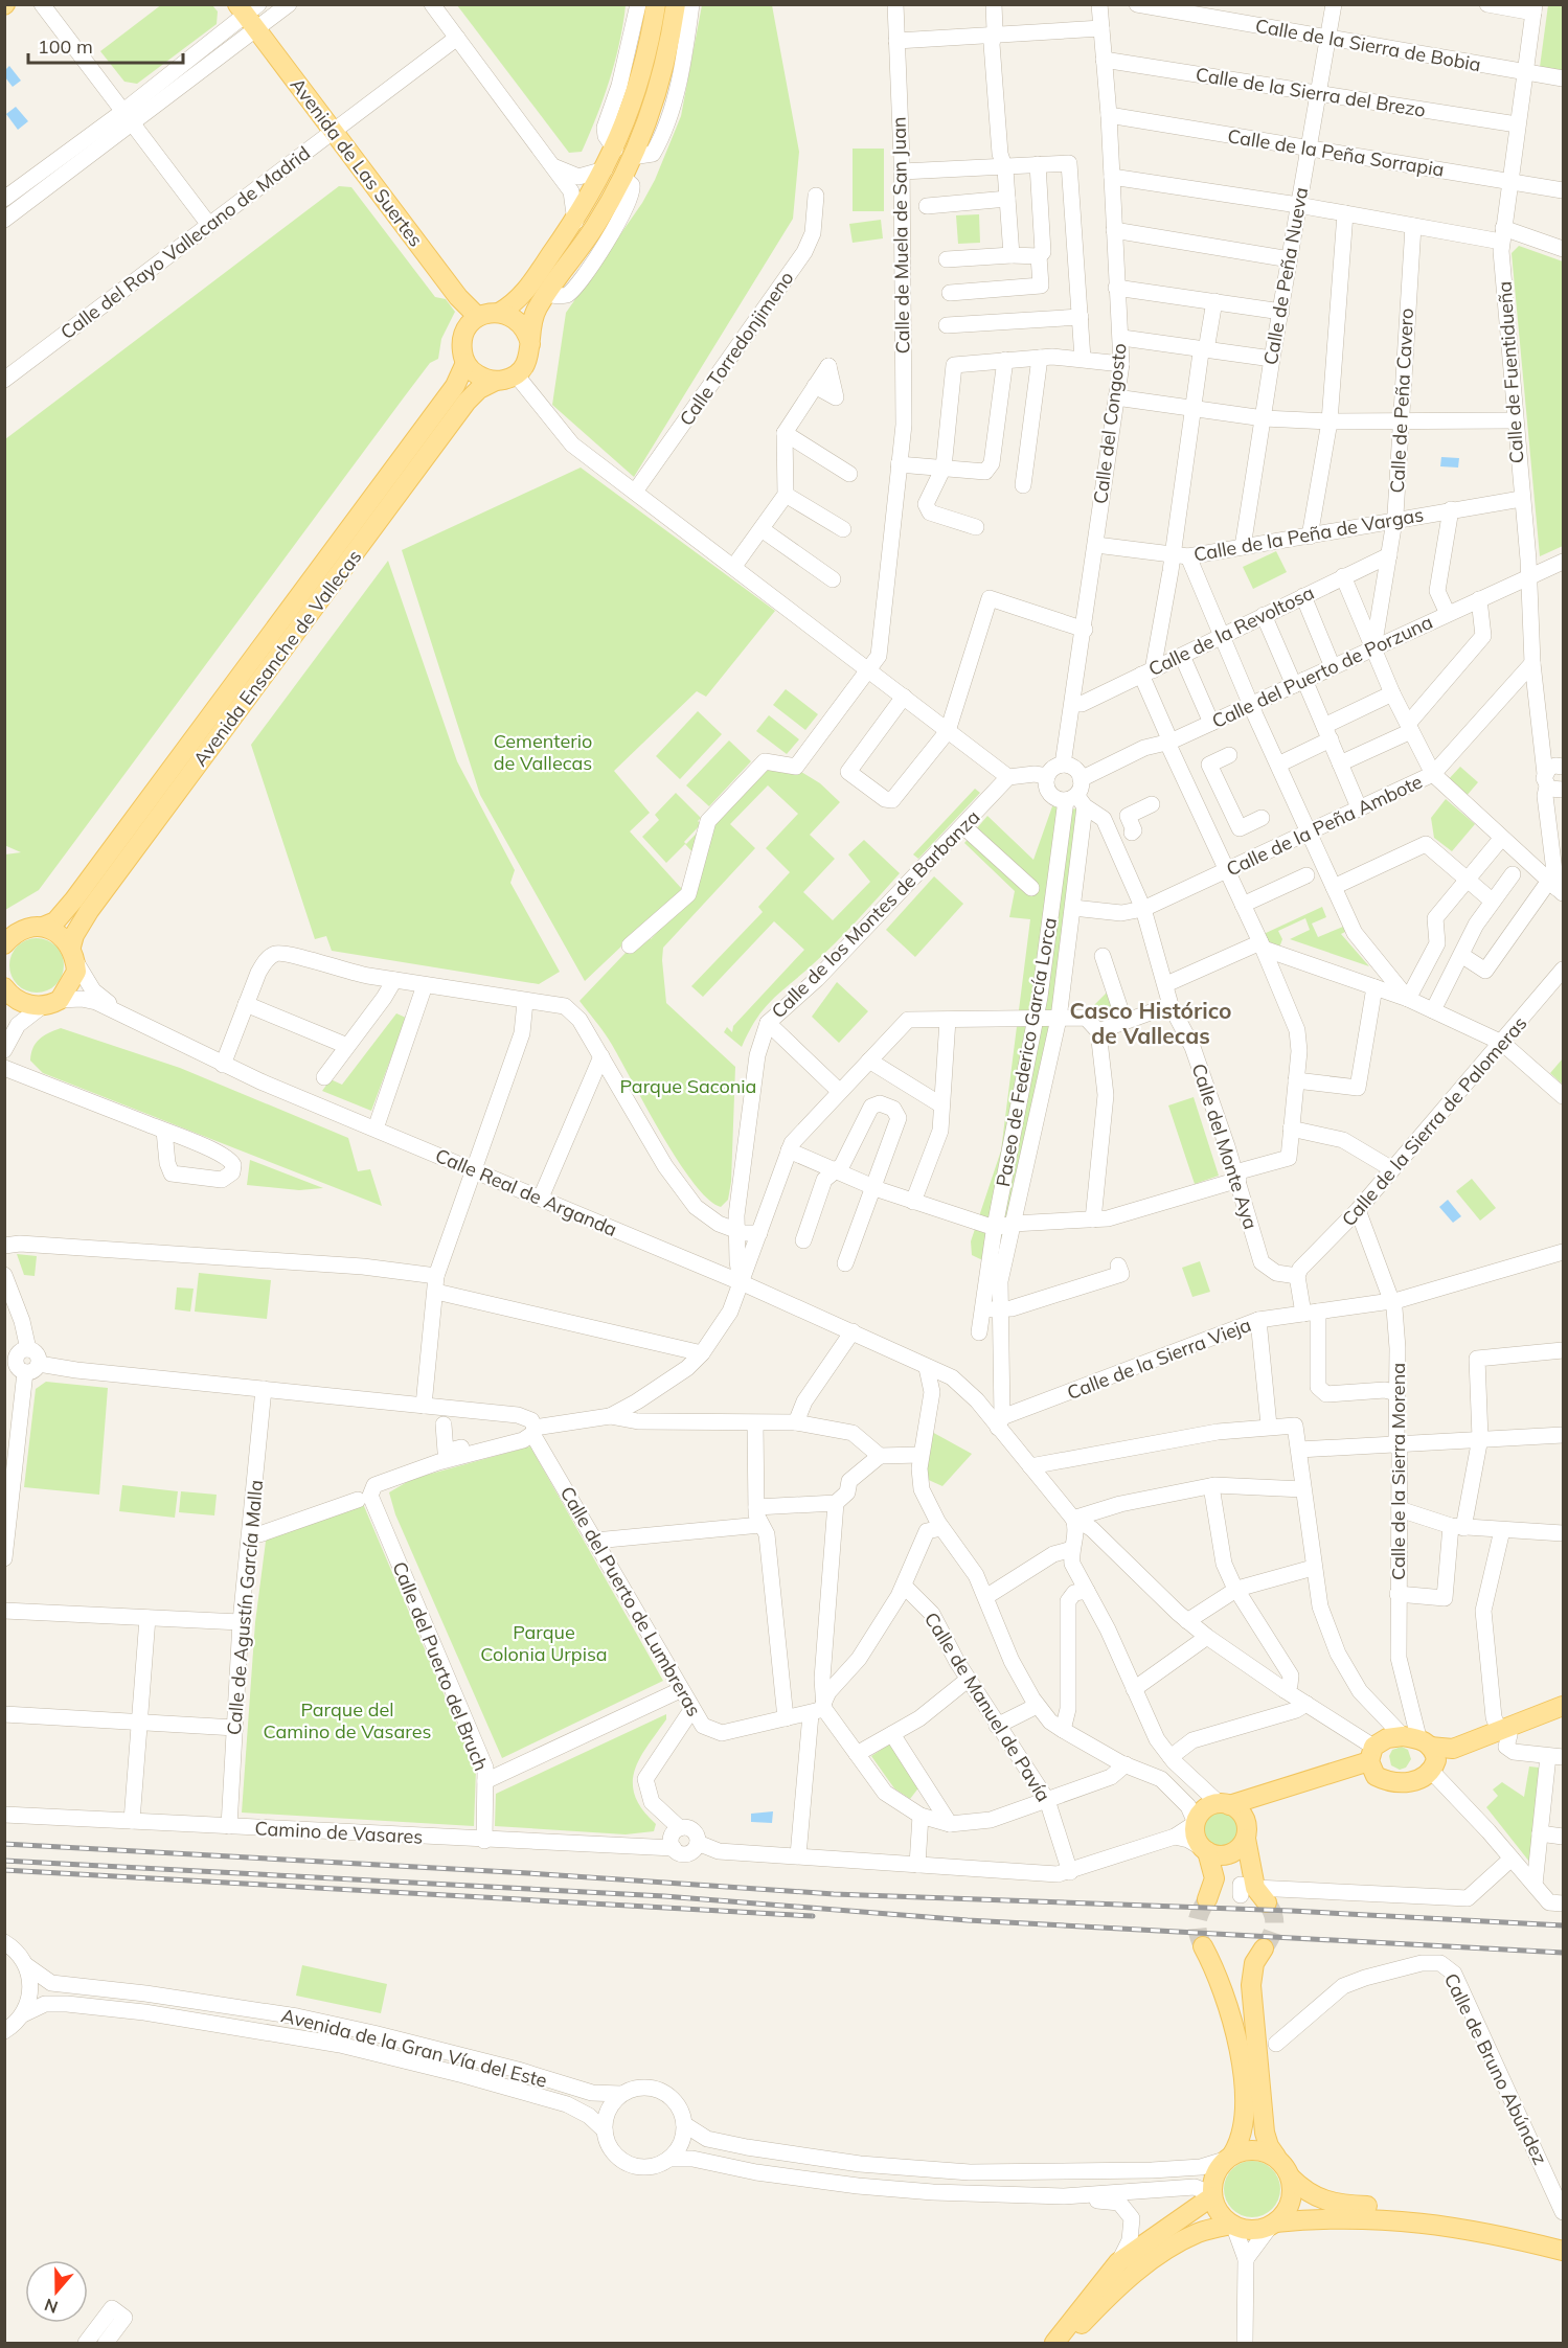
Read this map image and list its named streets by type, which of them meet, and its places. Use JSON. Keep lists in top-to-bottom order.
{
  "streets": {
    "main road": ["Avenida de Las Suertes", "Avenida Ensanche de Vallecas"],
    "street": [
      "Calle de la Sierra de Bobia",
      "Calle de la Sierra del Brezo",
      "Calle de la Peña Sorrapia",
      "Calle de Muela de San Juan",
      "Calle del Rayo Vallecano de Madrid",
      "Calle de Peña Nueva",
      "Calle Torredonjimeno",
      "Calle de Fuentidueña",
      "Calle de Peña Cavero",
      "Calle del Congosto",
      "Calle de la Peña de Vargas",
      "Calle de la Revoltosa",
      "Calle del Puerto de Porzuna",
      "Calle de la Peña Ambote",
      "Calle de los Montes de Barbanza",
      "Paseo de Federico García Lorca",
      "Calle de la Sierra de Palomeras",
      "Calle del Monte Aya",
      "Calle Real de Arganda",
      "Calle de la Sierra Vieja",
      "Calle de la Sierra Morena",
      "Calle del Puerto de Lumbreras",
      "Calle de Agustín García Malla",
      "Calle del Puerto del Bruch",
      "Calle de Manuel de Pavía",
      "Camino de Vasares",
      "Avenida de la Gran Vía del Este",
      "Calle de Bruno Abúndez"
    ]
  },
  "crossings": [
    ["Calle de la Sierra de Bobia", "Calle de Peña Nueva"],
    ["Calle de la Sierra de Bobia", "Calle de Fuentidueña"],
    ["Calle de la Sierra del Brezo", "Calle de Peña Nueva"],
    ["Calle de la Sierra del Brezo", "Calle de Fuentidueña"],
    ["Calle de la Sierra del Brezo", "Calle del Congosto"],
    ["Calle de la Peña Sorrapia", "Calle de Peña Nueva"],
    ["Calle de la Peña Sorrapia", "Calle de Fuentidueña"],
    ["Calle de la Peña Sorrapia", "Calle del Congosto"],
    ["Avenida de Las Suertes", "Calle del Rayo Vallecano de Madrid"],
    ["Avenida de Las Suertes", "Avenida Ensanche de Vallecas"],
    ["Calle de Peña Nueva", "Calle de la Peña de Vargas"],
    ["Calle de Fuentidueña", "Calle de la Peña de Vargas"],
    ["Calle de Fuentidueña", "Calle del Puerto de Porzuna"],
    ["Calle de Fuentidueña", "Calle de la Peña Ambote"],
    ["Calle de Peña Cavero", "Calle de la Peña de Vargas"],
    ["Calle de Peña Cavero", "Calle de la Revoltosa"],
    ["Calle de Peña Cavero", "Calle del Puerto de Porzuna"],
    ["Calle del Congosto", "Calle de la Peña de Vargas"],
    ["Calle del Congosto", "Calle de la Revoltosa"],
    ["Avenida Ensanche de Vallecas", "Calle Real de Arganda"],
    ["Calle del Puerto de Porzuna", "Paseo de Federico García Lorca"],
    ["Calle del Puerto de Porzuna", "Calle del Monte Aya"],
    ["Calle de la Peña Ambote", "Paseo de Federico García Lorca"],
    ["Calle de la Peña Ambote", "Calle del Monte Aya"],
    ["Calle de los Montes de Barbanza", "Calle Real de Arganda"],
    ["Paseo de Federico García Lorca", "Calle del Monte Aya"],
    ["Paseo de Federico García Lorca", "Calle Real de Arganda"],
    ["Paseo de Federico García Lorca", "Calle de la Sierra Vieja"],
    ["Calle de la Sierra de Palomeras", "Calle del Monte Aya"],
    ["Calle de la Sierra de Palomeras", "Calle de la Sierra Morena"],
    ["Calle Real de Arganda", "Calle de la Sierra Vieja"],
    ["Calle de la Sierra Vieja", "Calle de la Sierra Morena"],
    ["Calle de Agustín García Malla", "Camino de Vasares"],
    ["Calle del Puerto del Bruch", "Camino de Vasares"]
  ],
  "districts": ["Casco Histórico de Vallecas"],
  "parks": [
    "Cementerio de Vallecas",
    "Parque Saconia",
    "Parque Colonia Urpisa",
    "Parque del Camino de Vasares"
  ],
  "scale_bar": "100 m",
  "north": "bottom"
}
